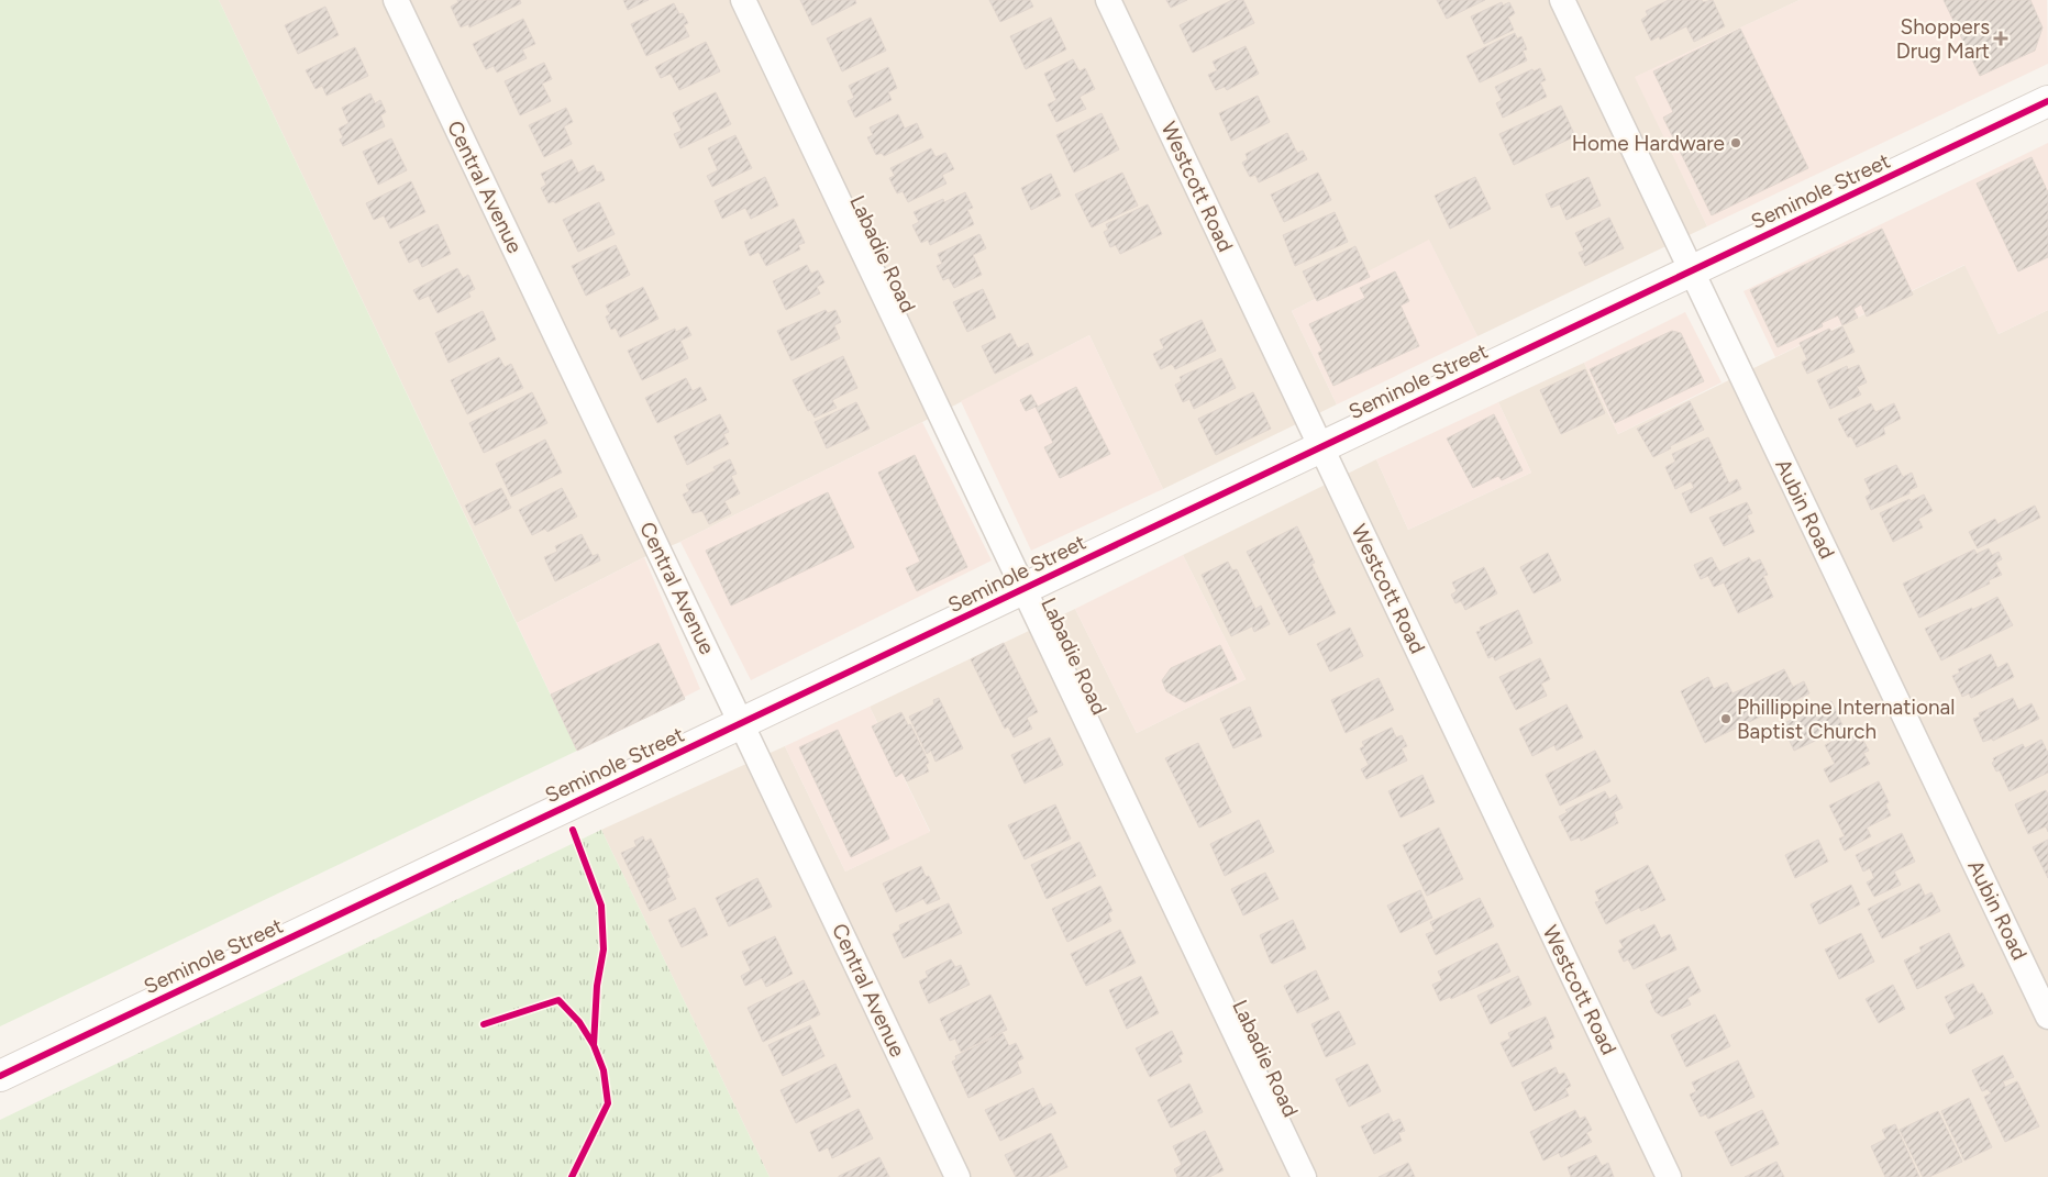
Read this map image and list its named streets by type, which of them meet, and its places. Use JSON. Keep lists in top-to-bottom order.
{
  "streets": {
    "street": [
      "Central Avenue",
      "Westcott Road",
      "Seminole Street",
      "Labadie Road",
      "Aubin Road"
    ]
  },
  "crossings": [
    ["Central Avenue", "Seminole Street"],
    ["Westcott Road", "Seminole Street"],
    ["Seminole Street", "Labadie Road"],
    ["Seminole Street", "Aubin Road"]
  ],
  "places": {
    "health": ["Shoppers Drug Mart"],
    "other": ["Home Hardware", "Phillippine International Baptist Church"]
  }
}
